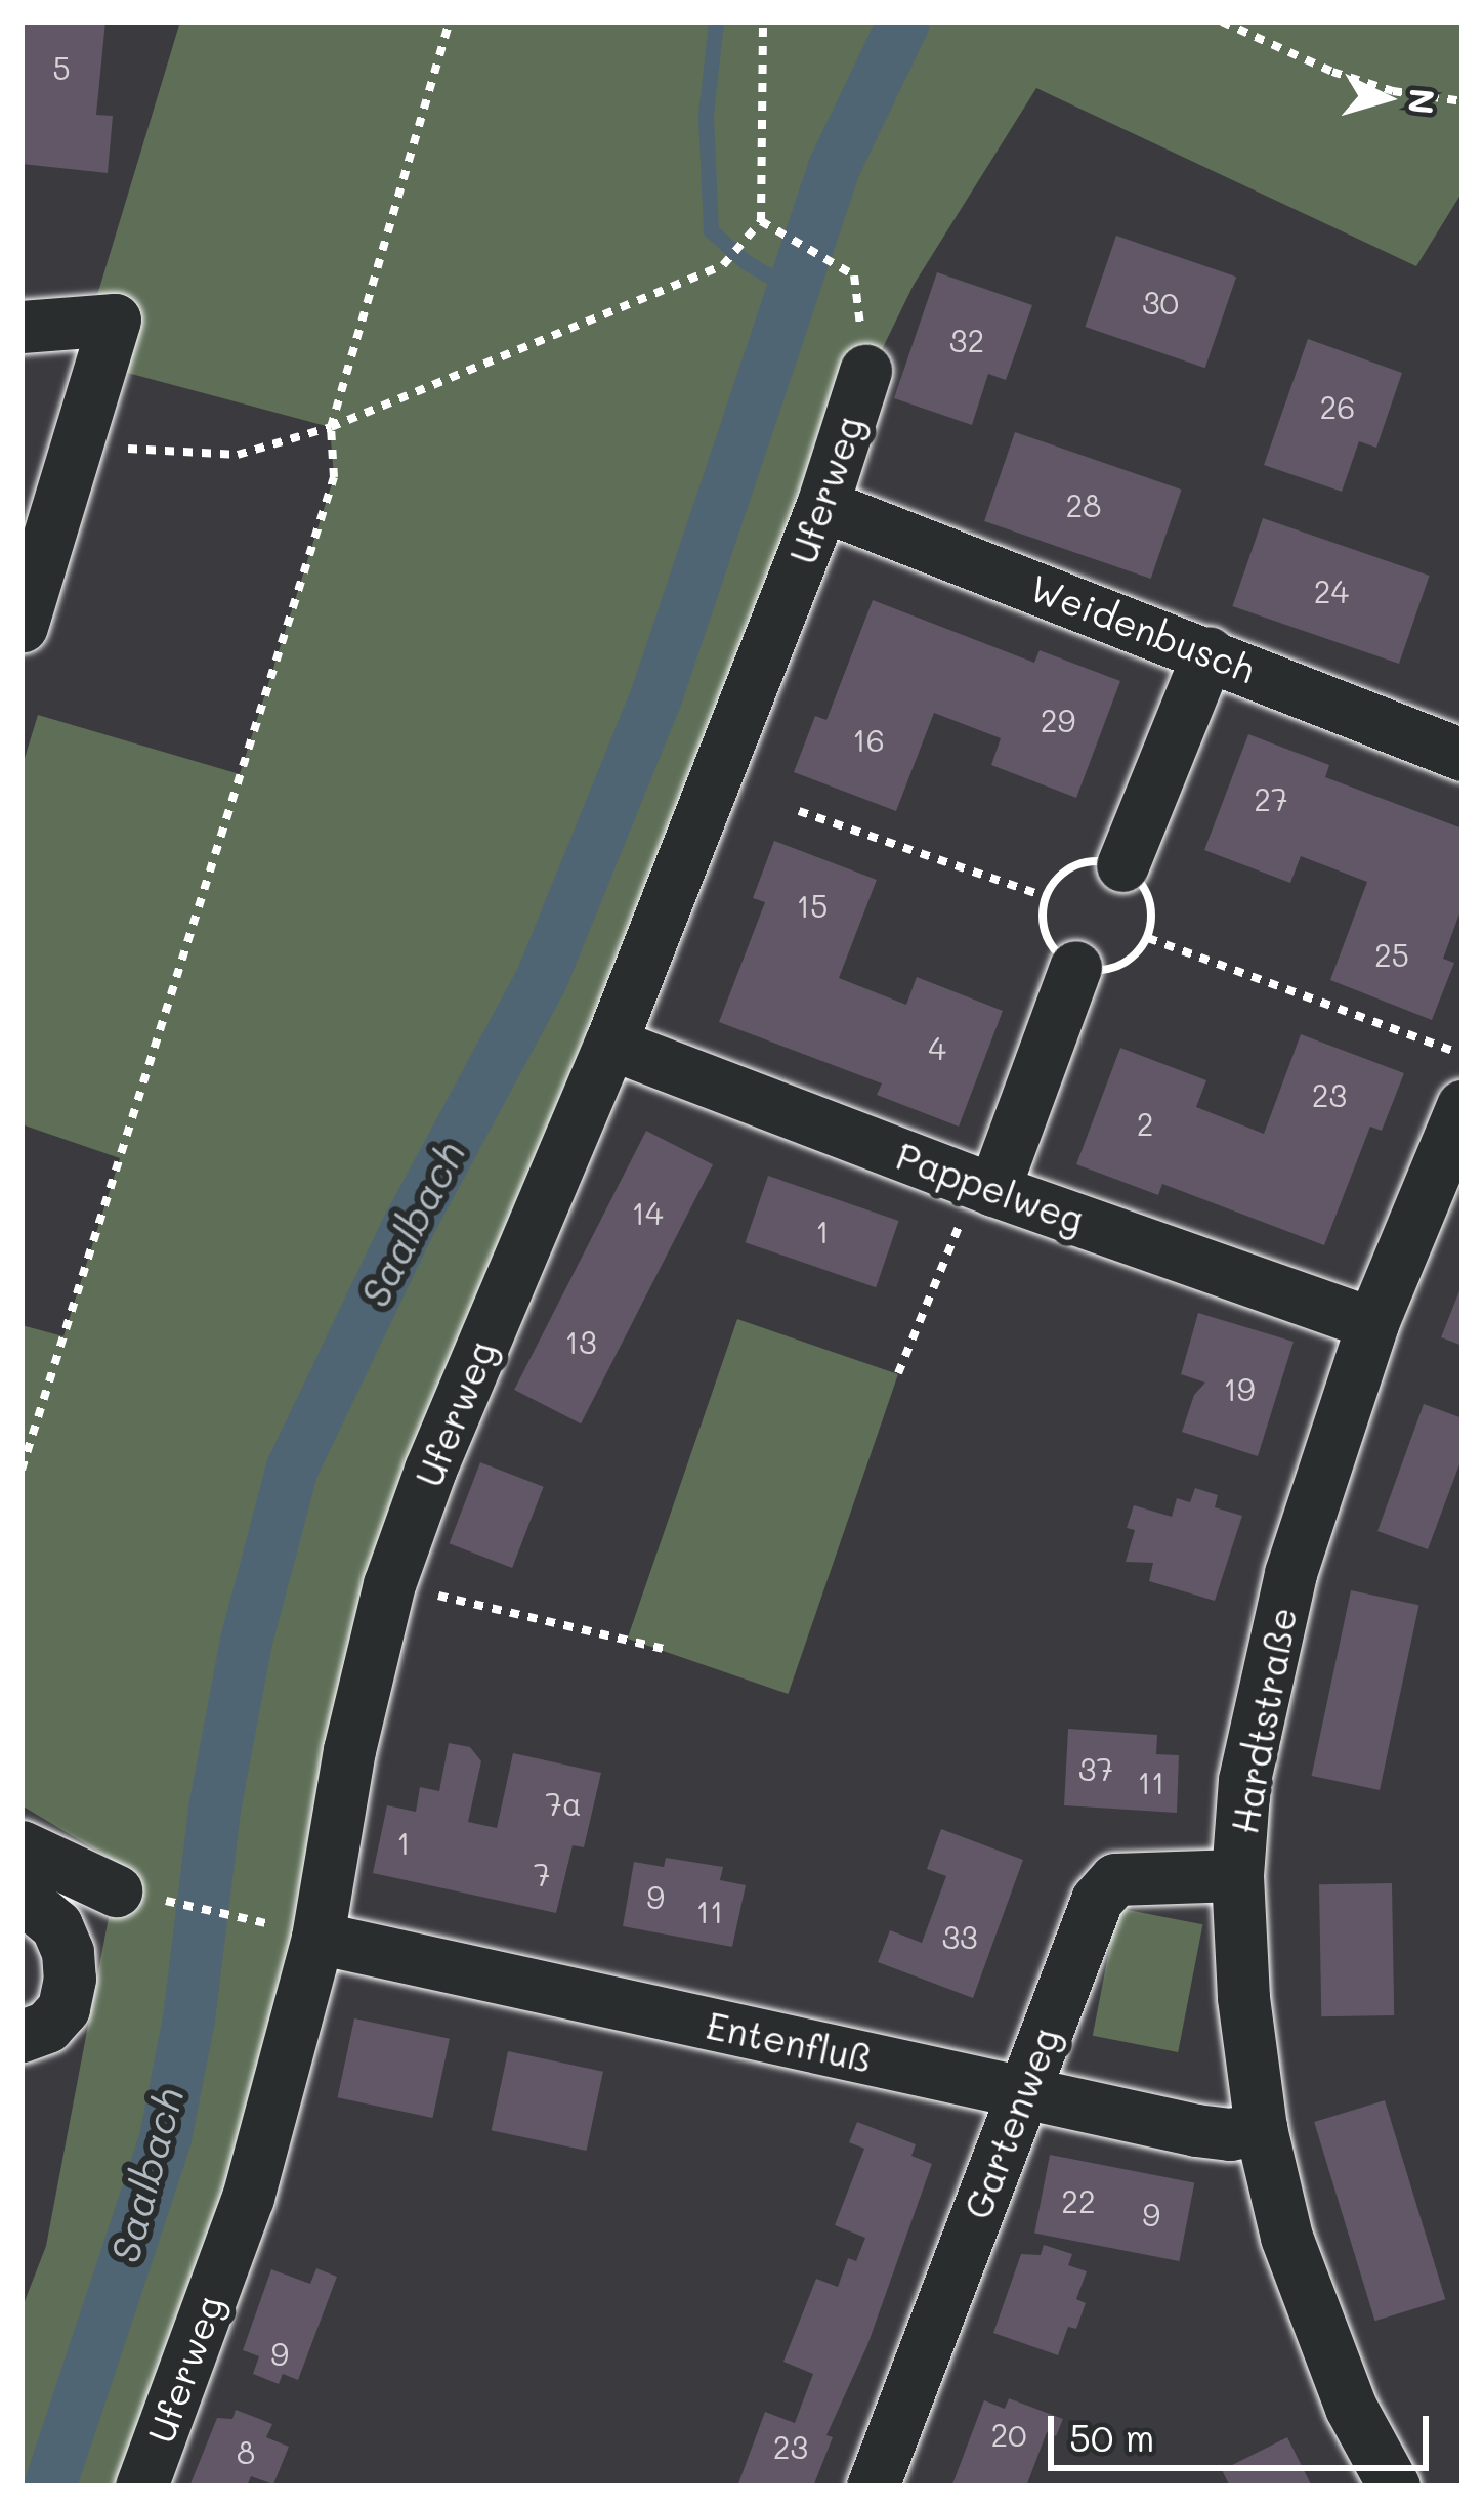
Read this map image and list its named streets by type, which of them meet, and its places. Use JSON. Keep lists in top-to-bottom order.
{
  "streets": {
    "street": [
      "Uferweg",
      "Weidenbusch",
      "Pappelweg",
      "Hardtstraße",
      "Entenfluß",
      "Gartenweg"
    ]
  },
  "crossings": [
    ["Uferweg", "Weidenbusch"],
    ["Uferweg", "Pappelweg"],
    ["Uferweg", "Entenfluß"],
    ["Pappelweg", "Hardtstraße"],
    ["Hardtstraße", "Entenfluß"],
    ["Hardtstraße", "Gartenweg"],
    ["Entenfluß", "Gartenweg"]
  ],
  "water": ["Saalbach"],
  "house_numbers": [
    "5",
    "30",
    "32",
    "26",
    "28",
    "24",
    "29",
    "16",
    "27",
    "15",
    "25",
    "4",
    "23",
    "2",
    "14",
    "1",
    "13",
    "19",
    "37",
    "11",
    "7a",
    "1",
    "7",
    "9",
    "11",
    "33",
    "22",
    "9",
    "9",
    "20",
    "23",
    "8"
  ],
  "scale_bar": "50 m",
  "north": "right"
}
